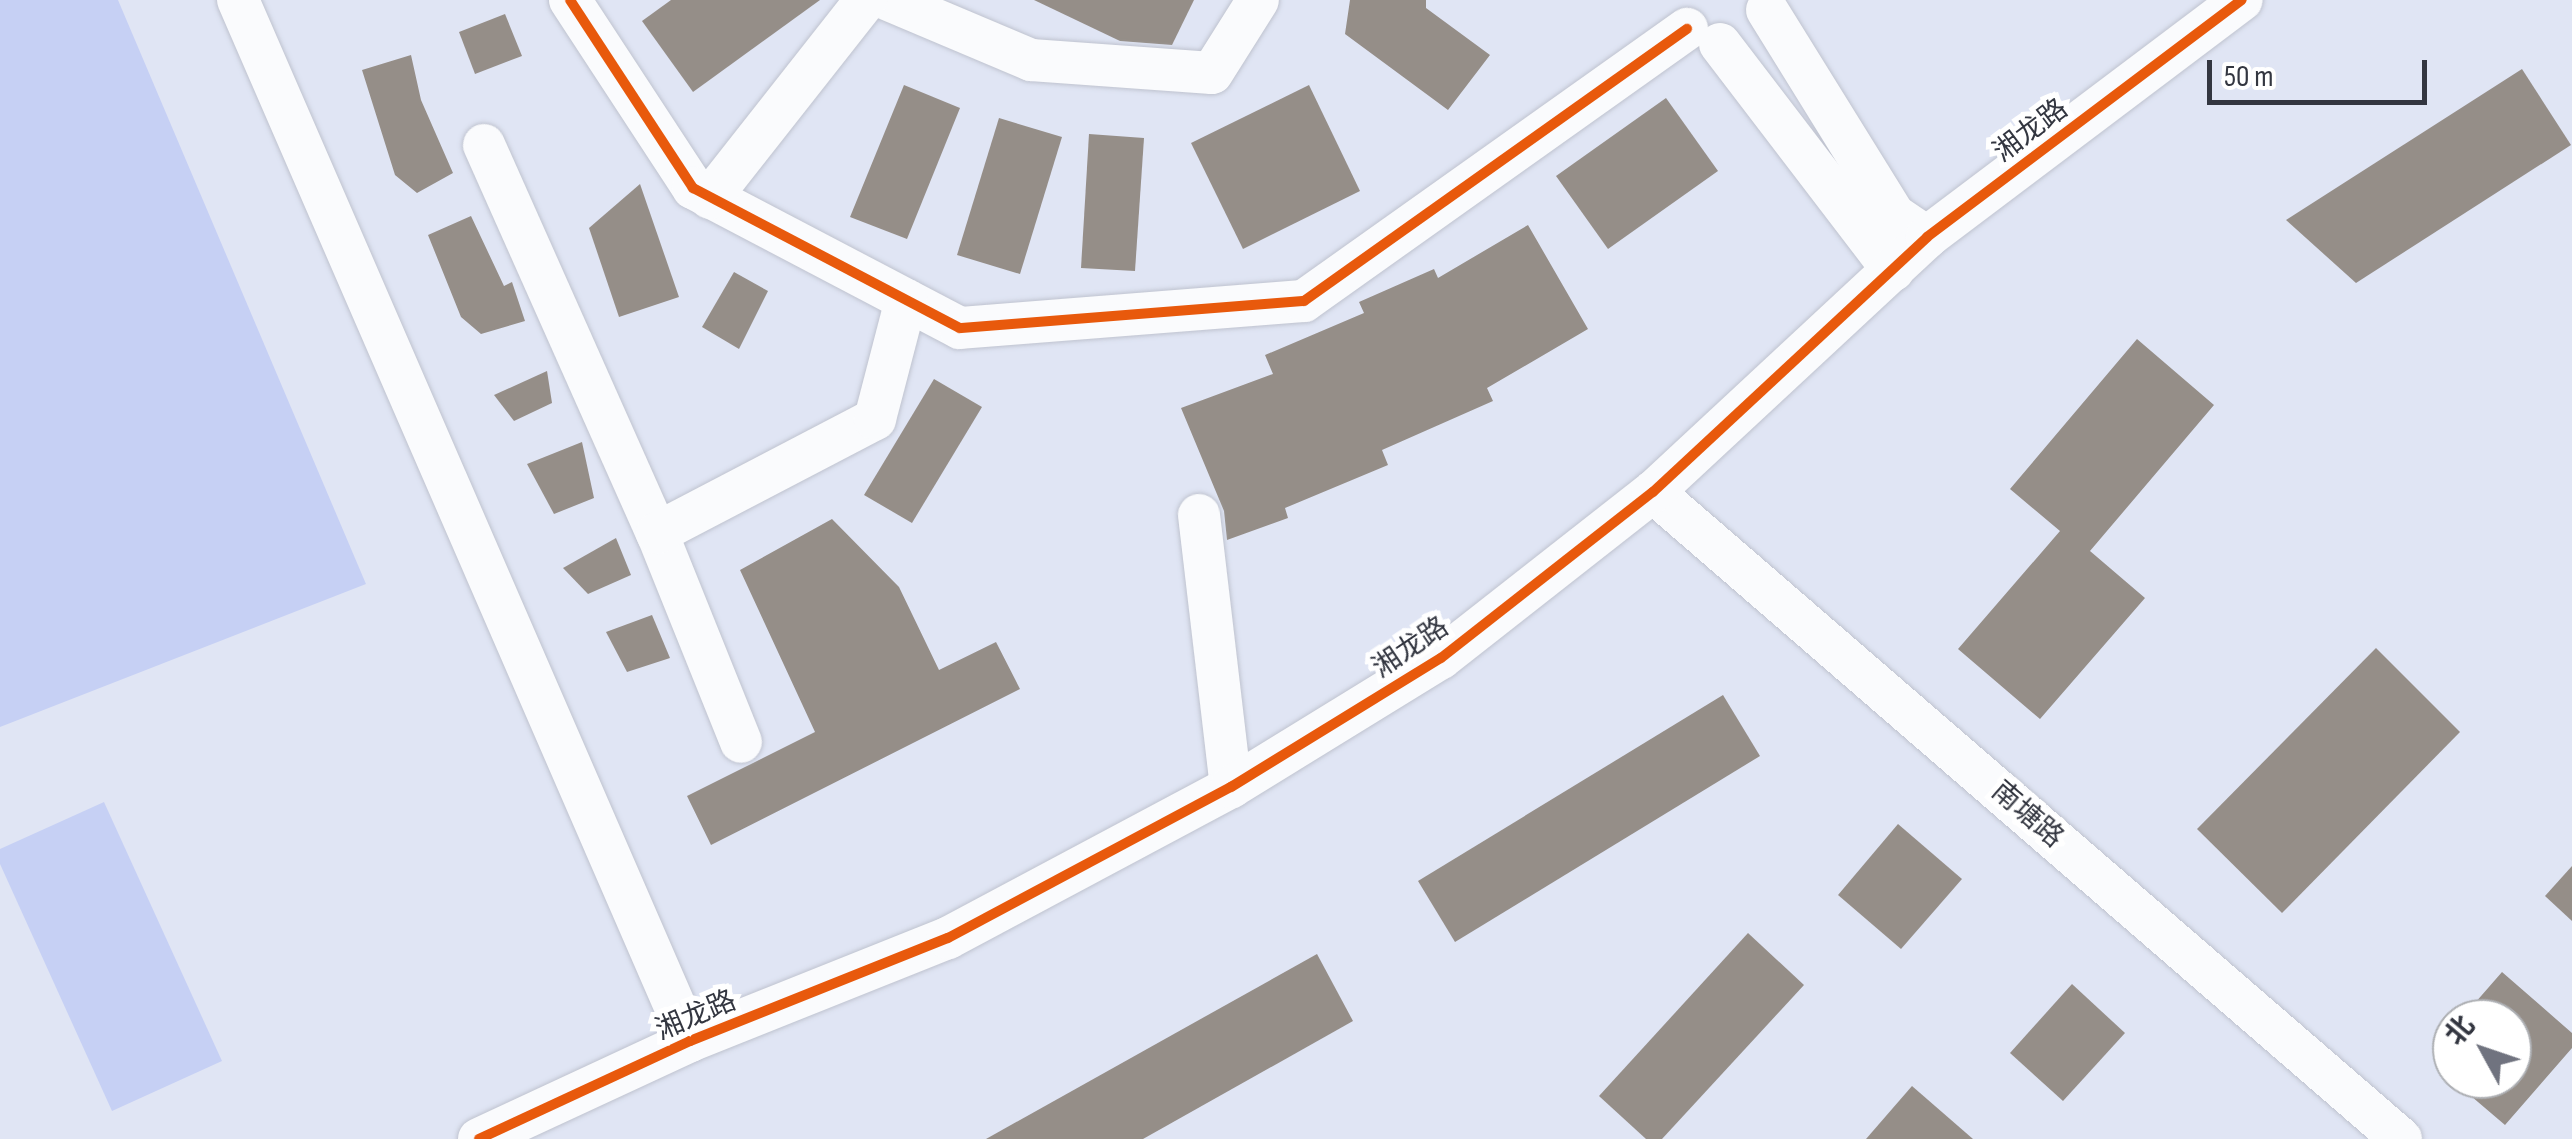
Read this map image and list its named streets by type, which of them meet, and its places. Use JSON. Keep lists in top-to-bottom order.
{
  "streets": {
    "street": ["湘龙路", "南塘路"]
  },
  "crossings": [
    ["湘龙路", "南塘路"]
  ],
  "scale_bar": "50 m",
  "north": "top left"
}
